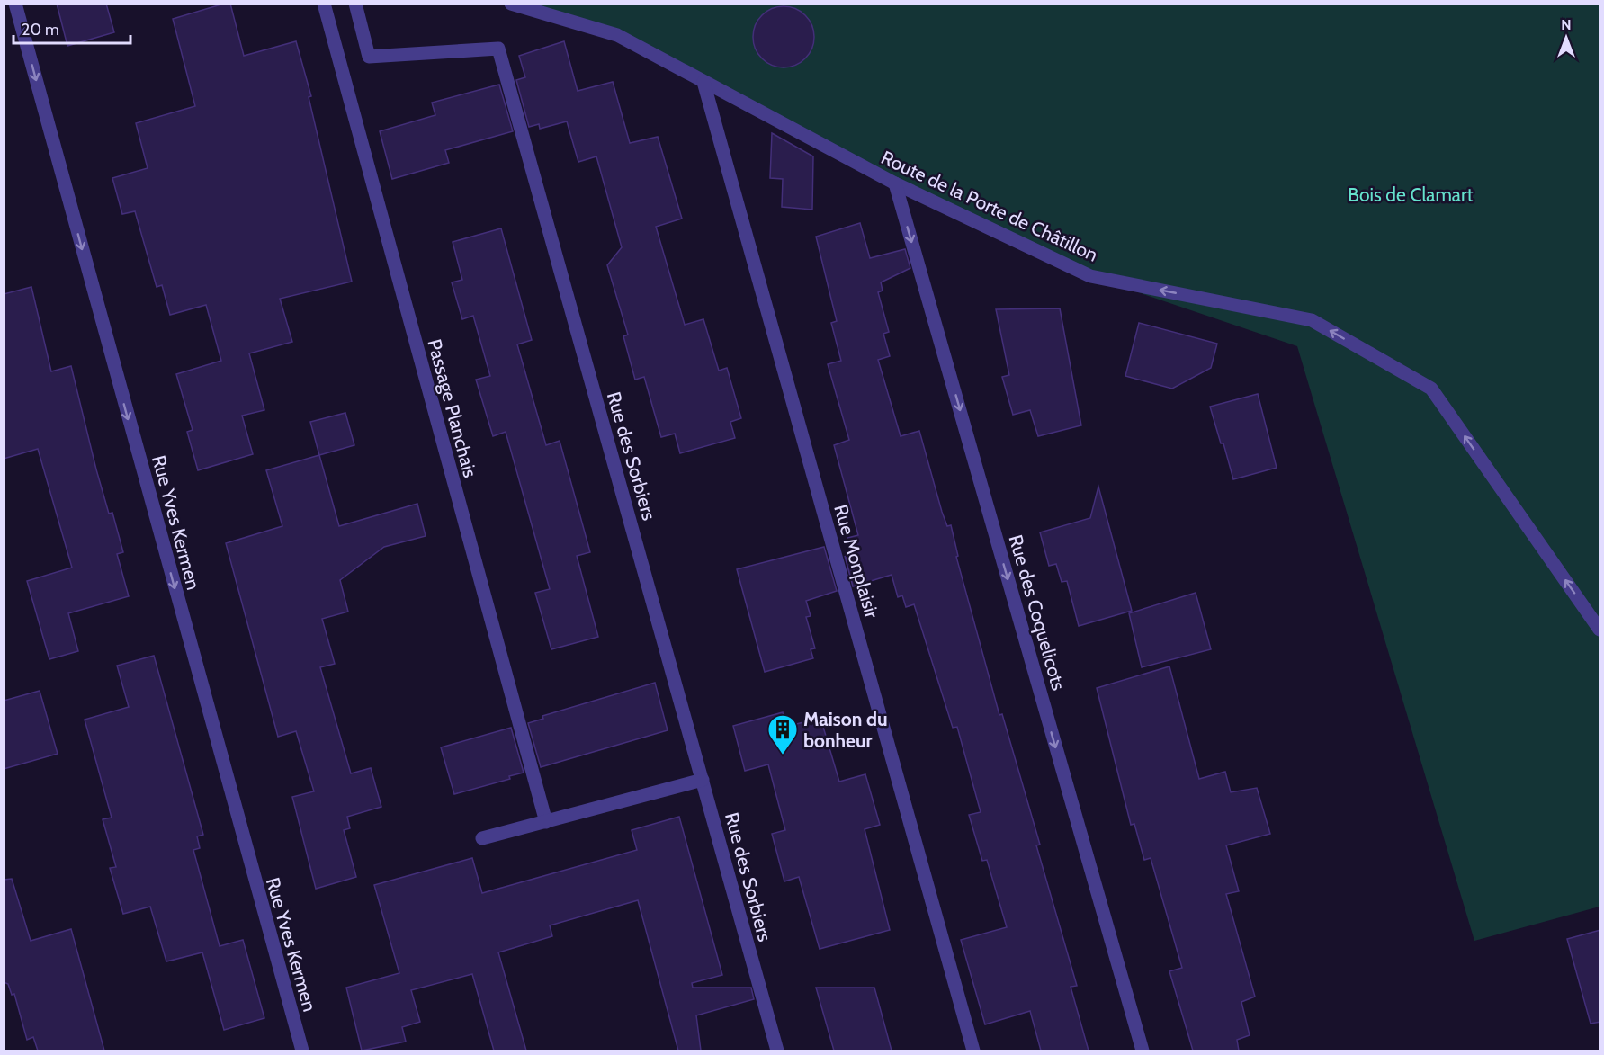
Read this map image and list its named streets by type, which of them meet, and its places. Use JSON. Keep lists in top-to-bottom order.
{
  "streets": {
    "street": [
      "Route de la Porte de Châtillon",
      "Passage Planchais",
      "Rue des Sorbiers",
      "Rue Yves Kermen",
      "Rue Monplaisir",
      "Rue des Coquelicots"
    ]
  },
  "crossings": [
    ["Route de la Porte de Châtillon", "Rue Monplaisir"],
    ["Route de la Porte de Châtillon", "Rue des Coquelicots"]
  ],
  "one_way": ["Route de la Porte de Châtillon", "Rue Yves Kermen", "Rue des Coquelicots"],
  "parks": ["Bois de Clamart"],
  "places": {
    "building": ["Maison du bonheur"]
  },
  "scale_bar": "20 m",
  "north": "top"
}
